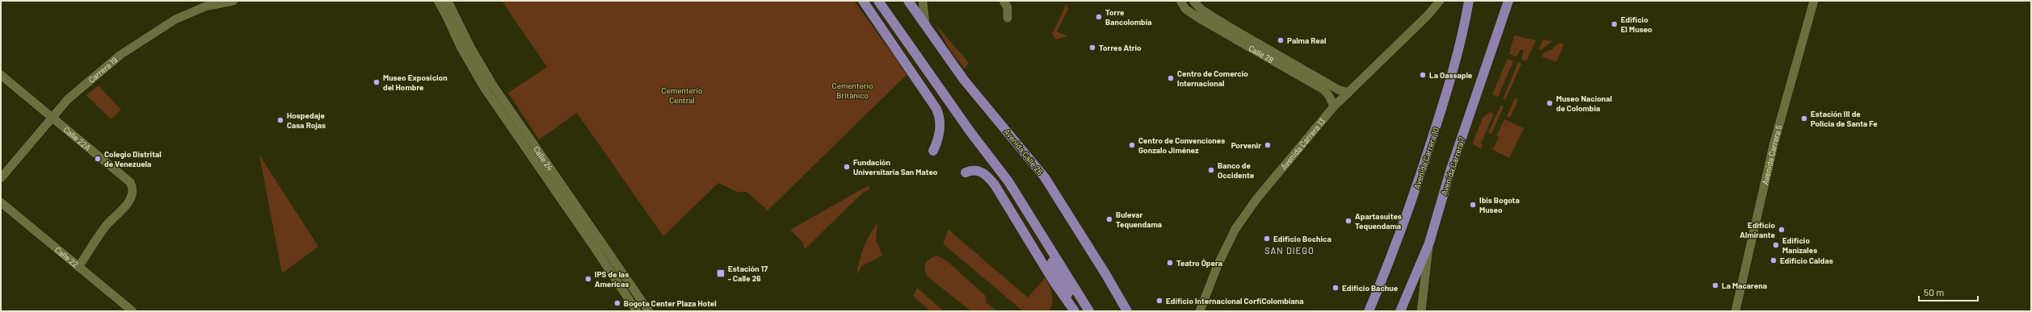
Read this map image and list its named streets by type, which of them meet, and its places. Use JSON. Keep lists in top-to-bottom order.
{
  "streets": {
    "main road": ["Avenida Calle 26", "Avenida Carrera 10", "Avenida Carrera 7"],
    "street": [
      "Calle 28",
      "Carrera 19",
      "Calle 22A",
      "Avenida Carrera 13",
      "Avenida Carrera 5",
      "Calle 24",
      "Calle 22"
    ]
  },
  "crossings": [
    ["Calle 28", "Avenida Carrera 13"],
    ["Carrera 19", "Calle 22A"],
    ["Calle 22A", "Calle 22"]
  ],
  "districts": ["SAN DIEGO"],
  "parks": ["Cementerio Británico", "Cementerio Central"],
  "places": {
    "other": [
      "Torre Bancolombia",
      "Edificio El Museo",
      "Palma Real",
      "Torres Atrio",
      "La Oassaple",
      "Centro de Comercio Internacional",
      "Museo Exposicion del Hombre",
      "Museo Nacional de Colombia",
      "Estación III de Policia de Santa Fe",
      "Hospedaje Casa Rojas",
      "Centro de Convenciones Gonzalo Jiménez",
      "Porvenir",
      "Colegio Distrital de Venezuela",
      "Fundación Universitaria San Mateo",
      "Banco de Occidente",
      "Ibis Bogota Museo",
      "Bulevar Tequendama",
      "Apartasuites Tequendama",
      "Edificio Almirante",
      "Edificio Bochica",
      "Edificio Manizales",
      "Edificio Caldas",
      "Teatro Ópera",
      "IPS de las Americas",
      "La Macarena",
      "Edificio Bachue",
      "Edificio Internacional CorfiColombiana",
      "Bogota Center Plaza Hotel"
    ],
    "transit": ["Estación 17 - Calle 26"]
  },
  "scale_bar": "50 m"
}
